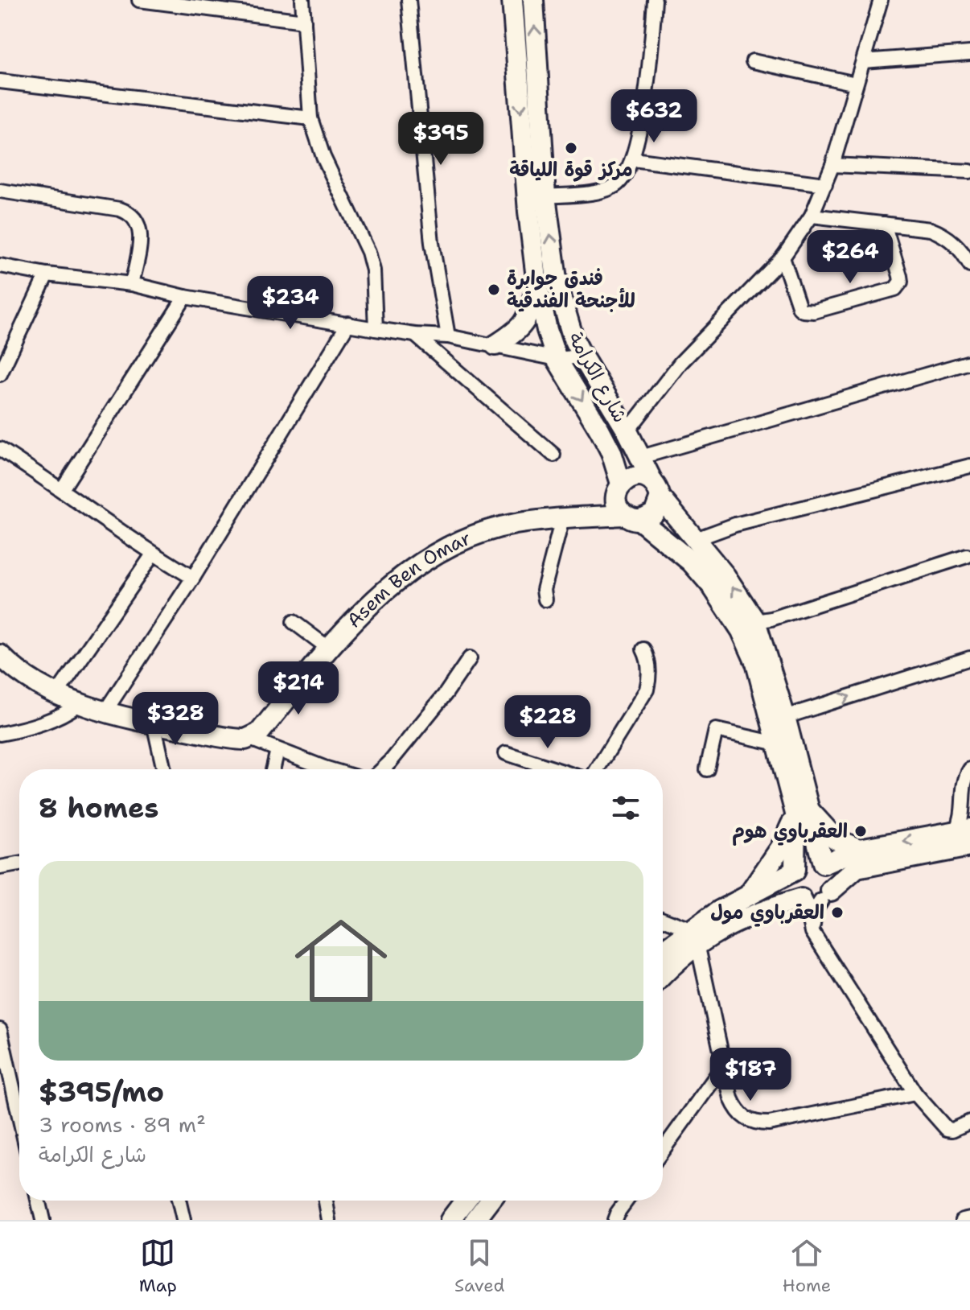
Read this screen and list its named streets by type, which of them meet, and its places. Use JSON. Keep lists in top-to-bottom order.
{
  "streets": {
    "street": ["شارع الكرامة", "Asem Ben Omar"]
  },
  "crossings": [
    ["شارع الكرامة", "Asem Ben Omar"]
  ],
  "places": [
    "مركز قوة اللياقة",
    "فندق جوابرة للأجنحة الفندقية",
    "العقرباوي هوم",
    "العقرباوي مول"
  ],
  "page": {
    "price": [
      "$632",
      "$395",
      "$264",
      "$234",
      "$214",
      "$328",
      "$228",
      "$187"
    ],
    "heading": "8 homes",
    "list": [
      {
        "name": "$395/mo",
        "note": "3 rooms · 89 m² · شارع الكرامة"
      }
    ],
    "tabs": ["Map", "Saved", "Home"]
  }
}
